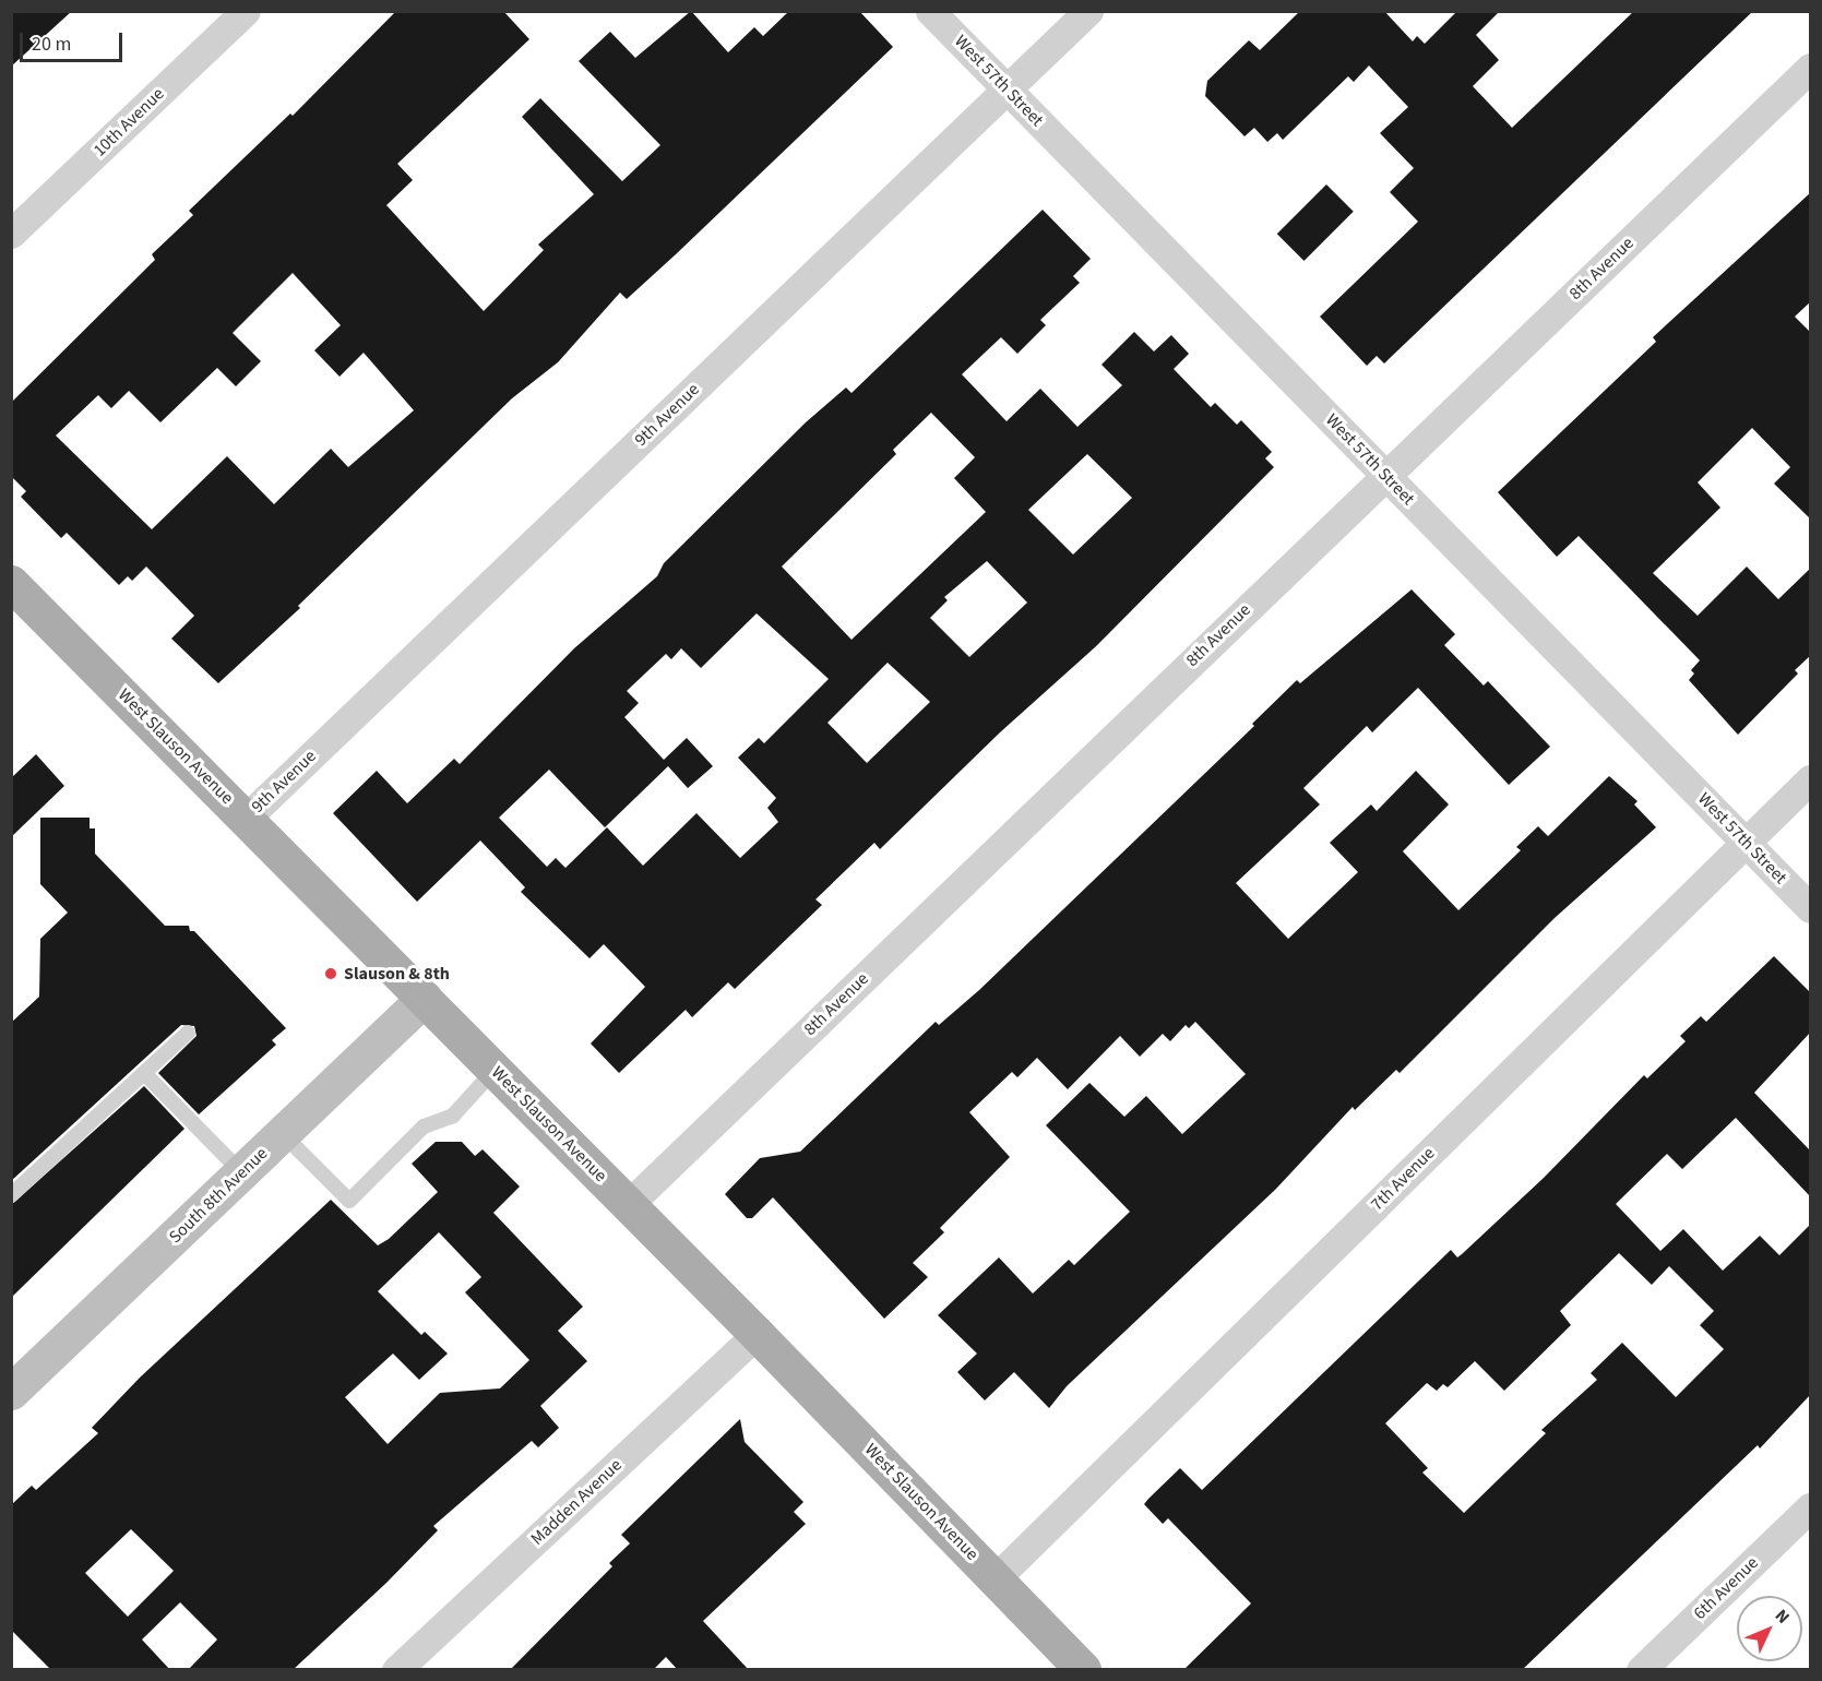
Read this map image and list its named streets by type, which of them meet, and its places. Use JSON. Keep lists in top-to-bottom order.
{
  "streets": {
    "main road": ["West Slauson Avenue"],
    "street": [
      "West 57th Street",
      "10th Avenue",
      "8th Avenue",
      "9th Avenue",
      "7th Avenue",
      "South 8th Avenue",
      "Madden Avenue",
      "6th Avenue"
    ]
  },
  "crossings": [
    ["West 57th Street", "8th Avenue"],
    ["West 57th Street", "9th Avenue"],
    ["West 57th Street", "7th Avenue"],
    ["8th Avenue", "West Slauson Avenue"],
    ["9th Avenue", "West Slauson Avenue"],
    ["West Slauson Avenue", "7th Avenue"],
    ["West Slauson Avenue", "South 8th Avenue"],
    ["West Slauson Avenue", "Madden Avenue"]
  ],
  "places": ["Slauson & 8th"],
  "scale_bar": "20 m",
  "north": "top right"
}
